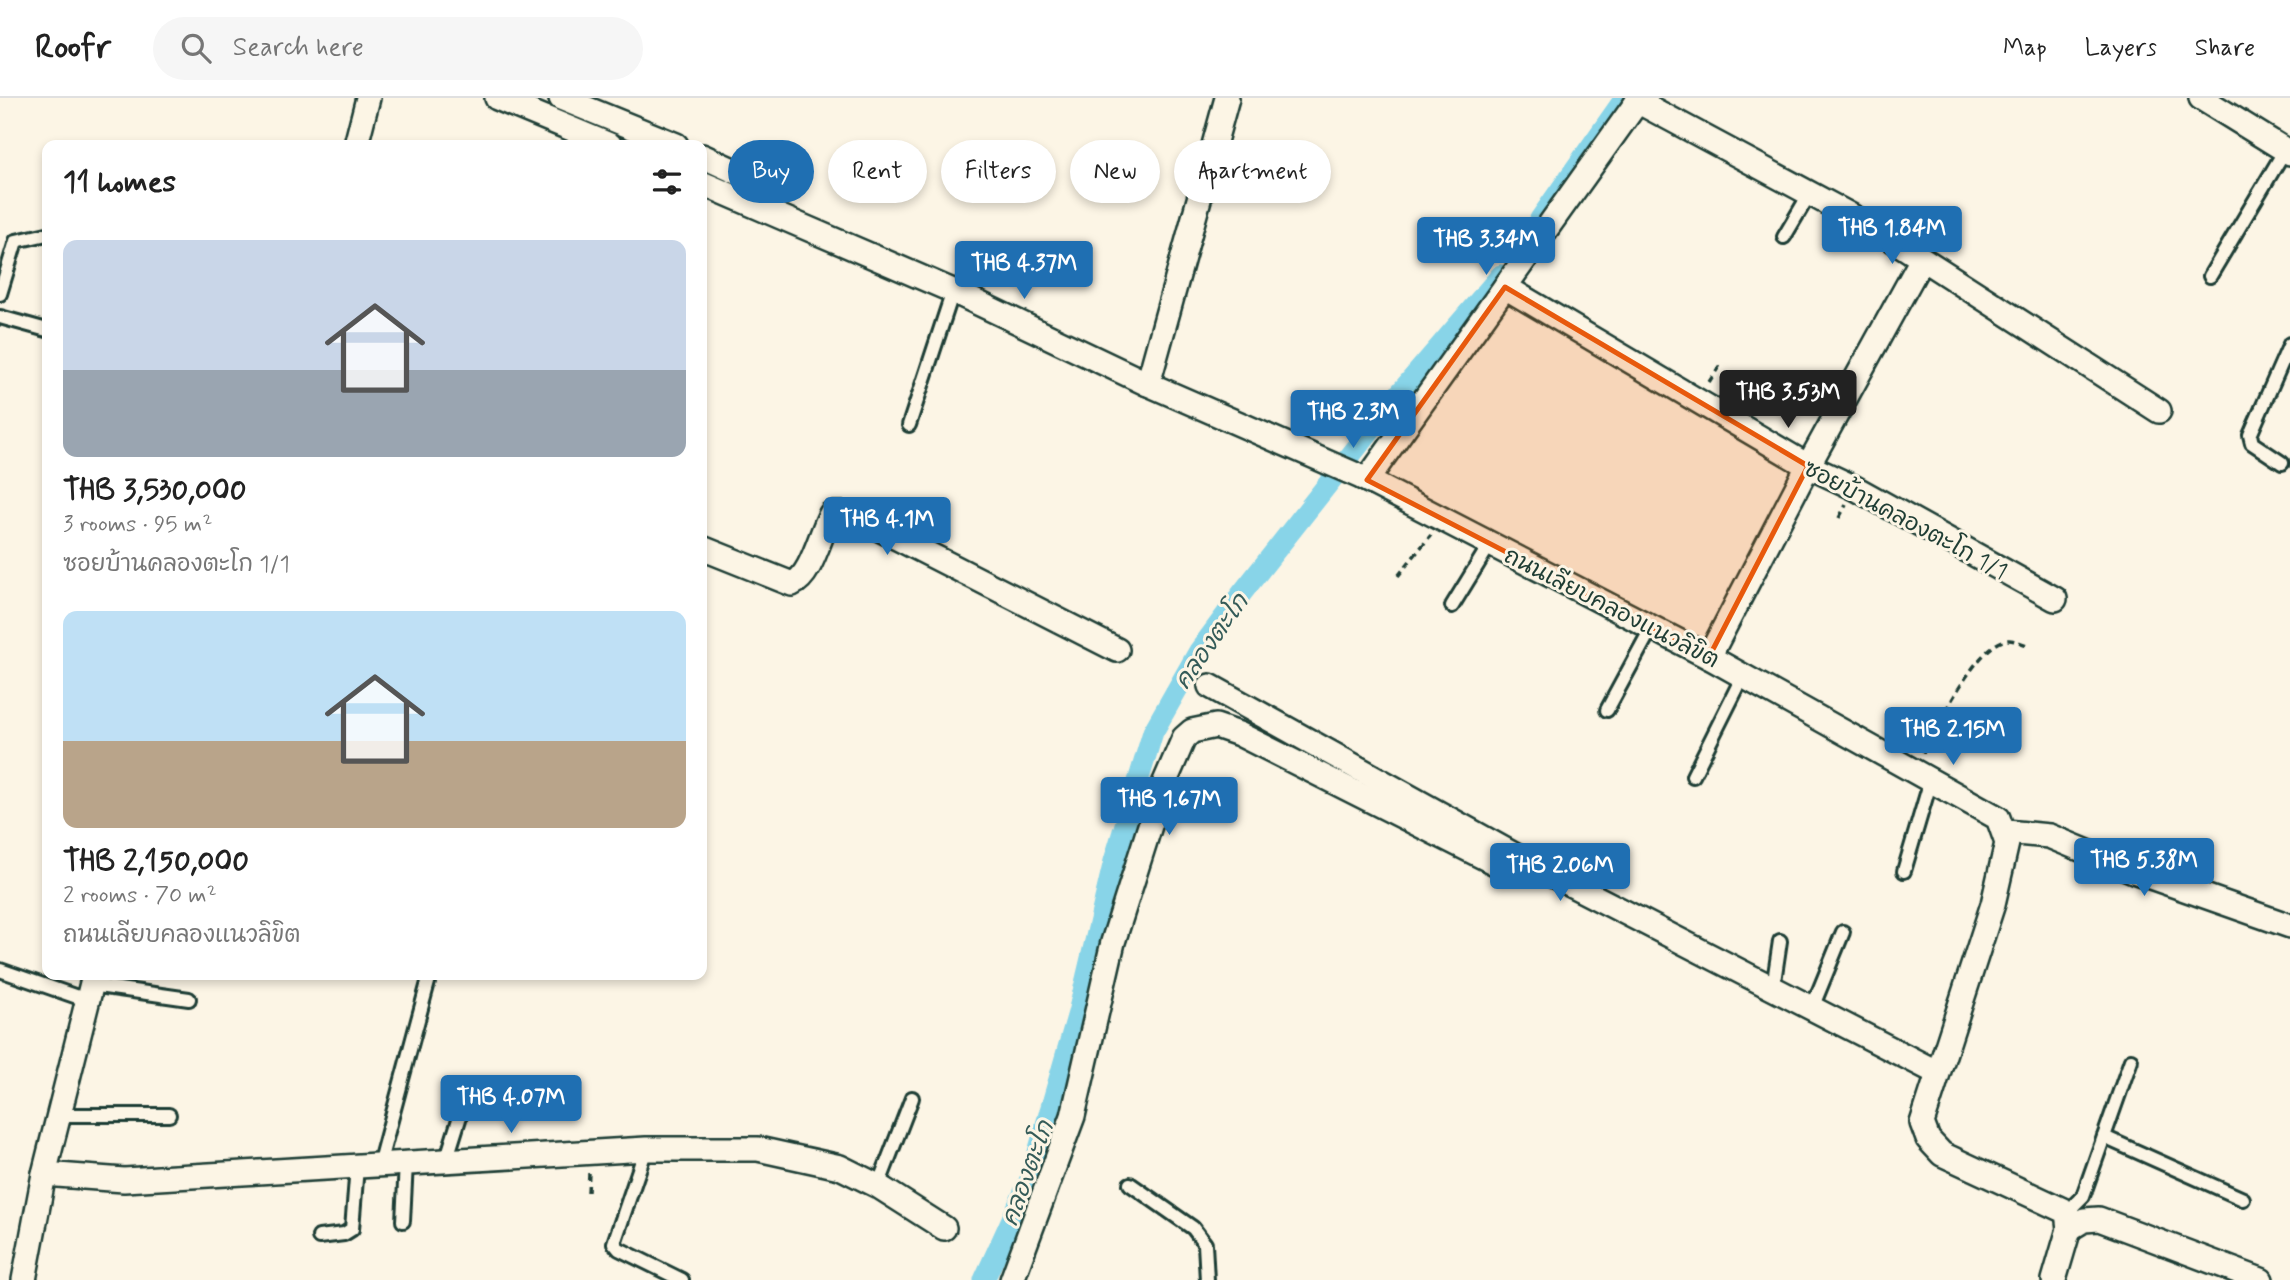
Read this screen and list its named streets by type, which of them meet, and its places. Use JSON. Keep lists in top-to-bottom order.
{
  "streets": {
    "street": ["ซอยบ้านคลองตะโก 1/1", "ถนนเลียบคลองแนวลิขิต"]
  },
  "water": ["คลองตะโก"],
  "page": {
    "header": "Roofr",
    "search": "Search here",
    "nav": ["Map", "Layers", "Share"],
    "chip": [
      "Buy",
      "Rent",
      "Filters",
      "New",
      "Apartment"
    ],
    "heading": "11 homes",
    "price": [
      "THB 1.84M",
      "THB 3.34M",
      "THB 4.37M",
      "THB 3.53M",
      "THB 2.3M",
      "THB 4.1M",
      "THB 2.15M",
      "THB 1.67M",
      "THB 5.38M",
      "THB 2.06M",
      "THB 4.07M"
    ],
    "list": [
      {
        "name": "THB 3,530,000",
        "note": "3 rooms · 95 m² · ซอยบ้านคลองตะโก 1/1"
      },
      {
        "name": "THB 2,150,000",
        "note": "2 rooms · 70 m² · ถนนเลียบคลองแนวลิขิต"
      }
    ]
  }
}
